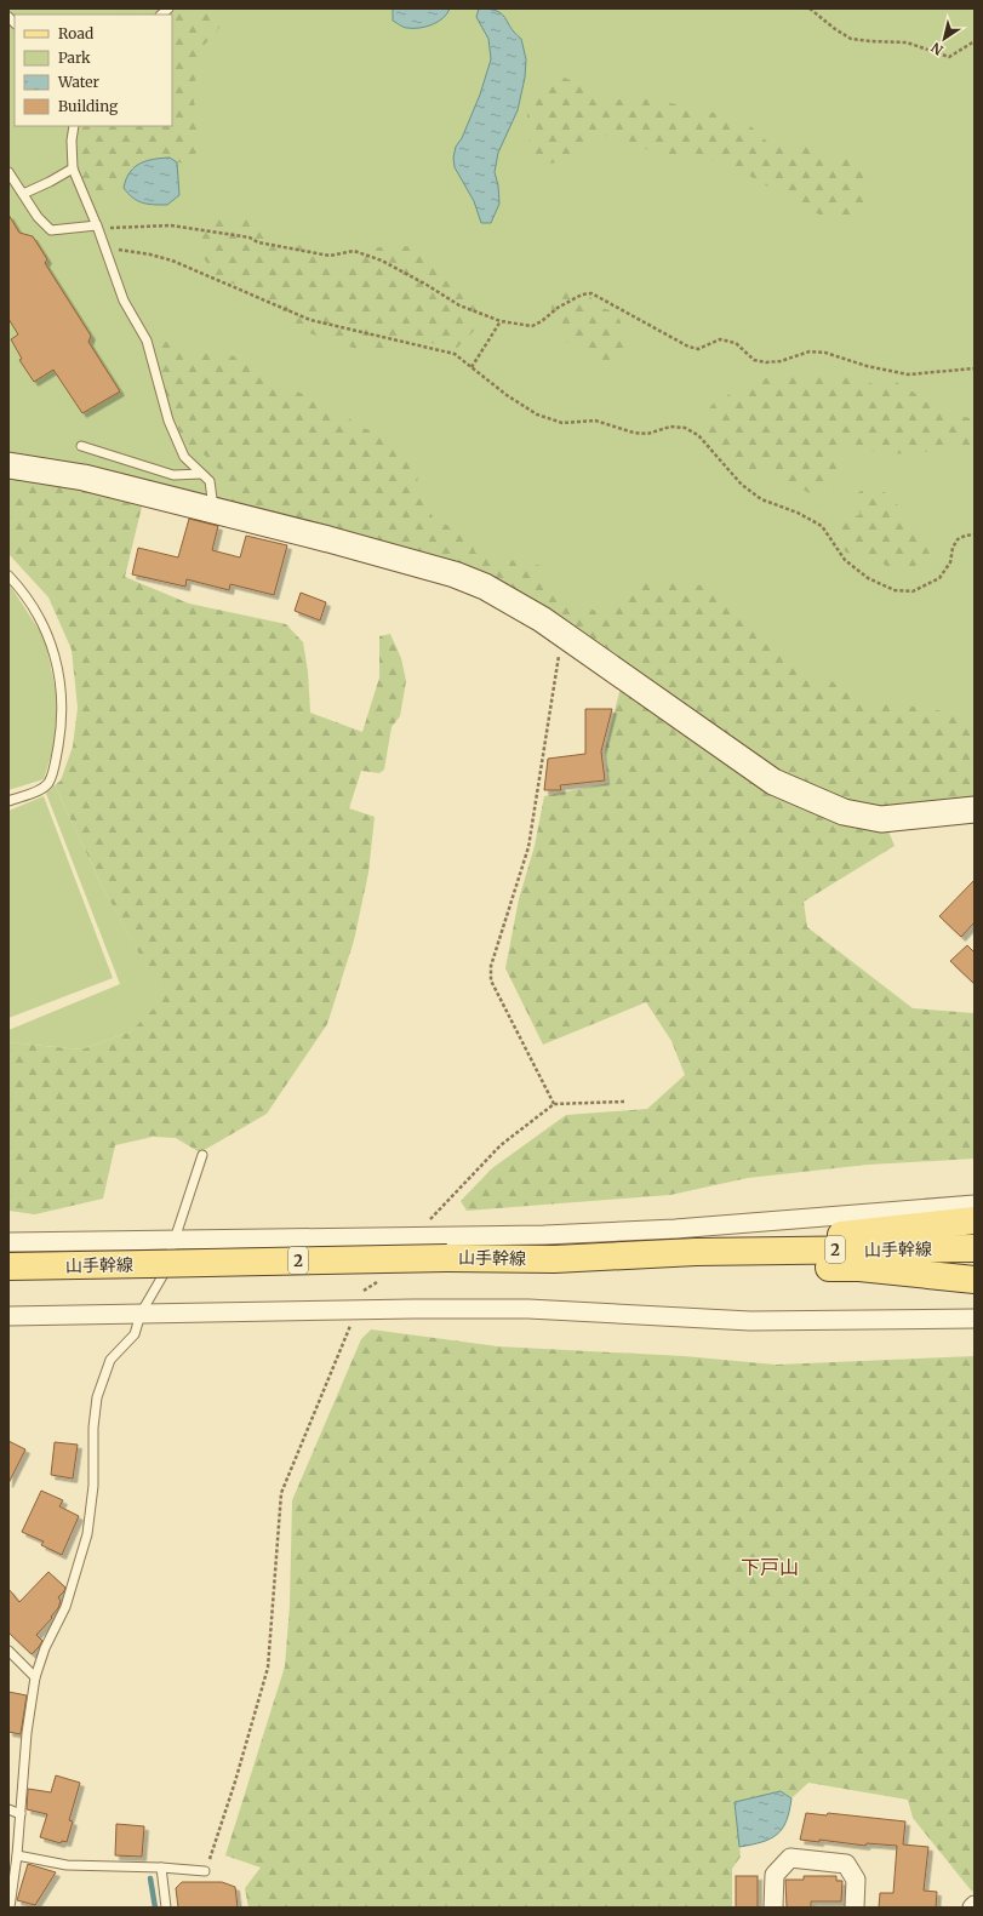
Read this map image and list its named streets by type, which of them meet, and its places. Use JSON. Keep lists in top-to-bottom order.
{
  "streets": {
    "main road": ["2", "山手幹線"]
  },
  "districts": ["下戸山"],
  "legend": [
    "Road",
    "Park",
    "Water",
    "Building"
  ],
  "north": "bottom left"
}
